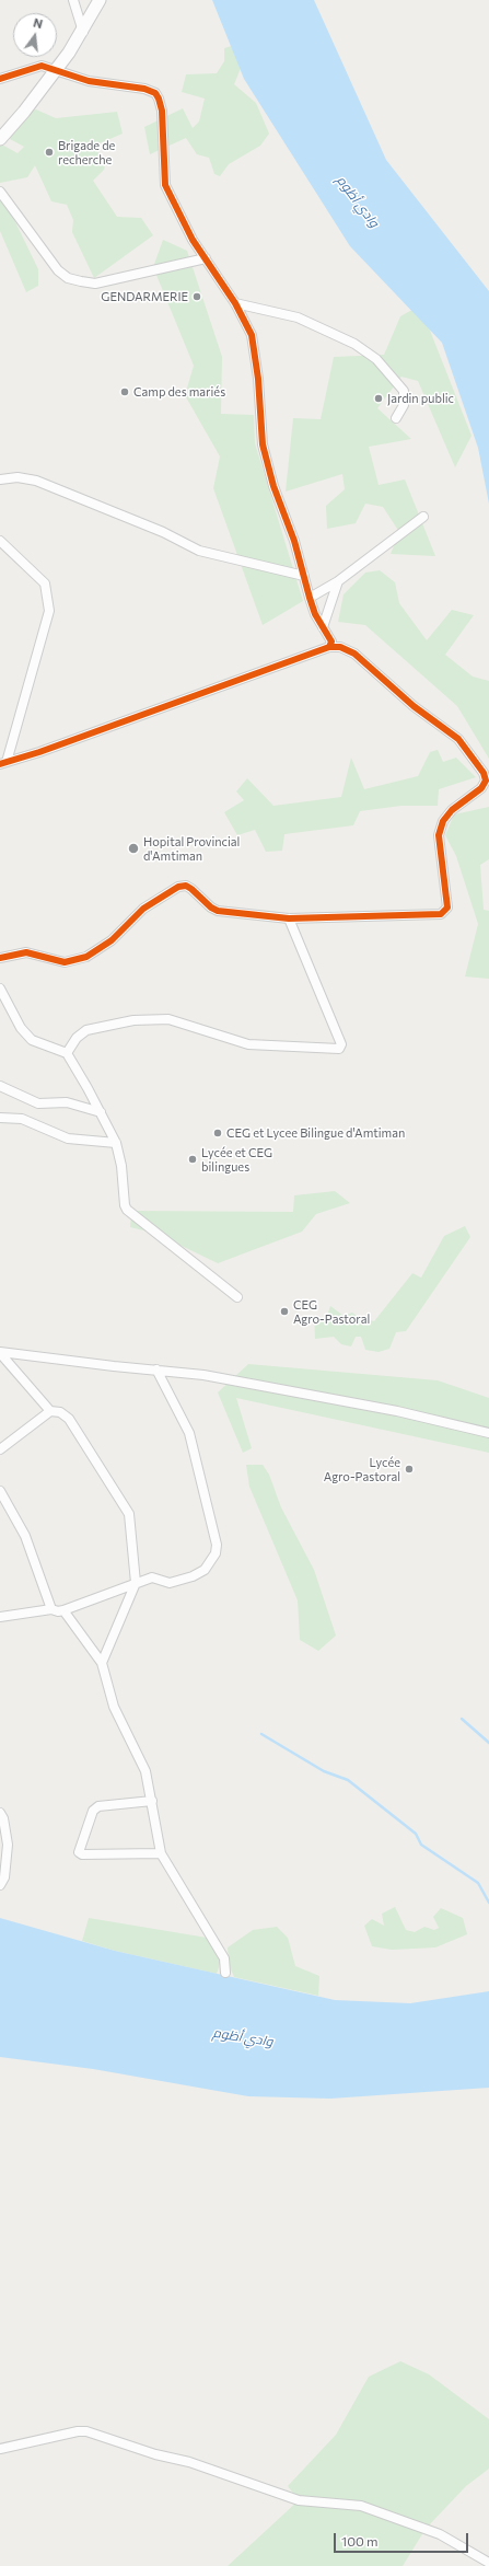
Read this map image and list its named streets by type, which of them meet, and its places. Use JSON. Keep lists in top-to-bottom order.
{
  "water": ["وادي أظوم"],
  "places": [
    "Brigade de recherche",
    "GENDARMERIE",
    "Camp des mariés",
    "Jardin public",
    "Hopital Provincial d'Amtiman",
    "CEG et Lycee Bilingue d'Amtiman",
    "Lycée et CEG bilingues",
    "CEG Agro-Pastoral",
    "Lycée Agro-Pastoral"
  ],
  "scale_bar": "100 m",
  "north": "top"
}
